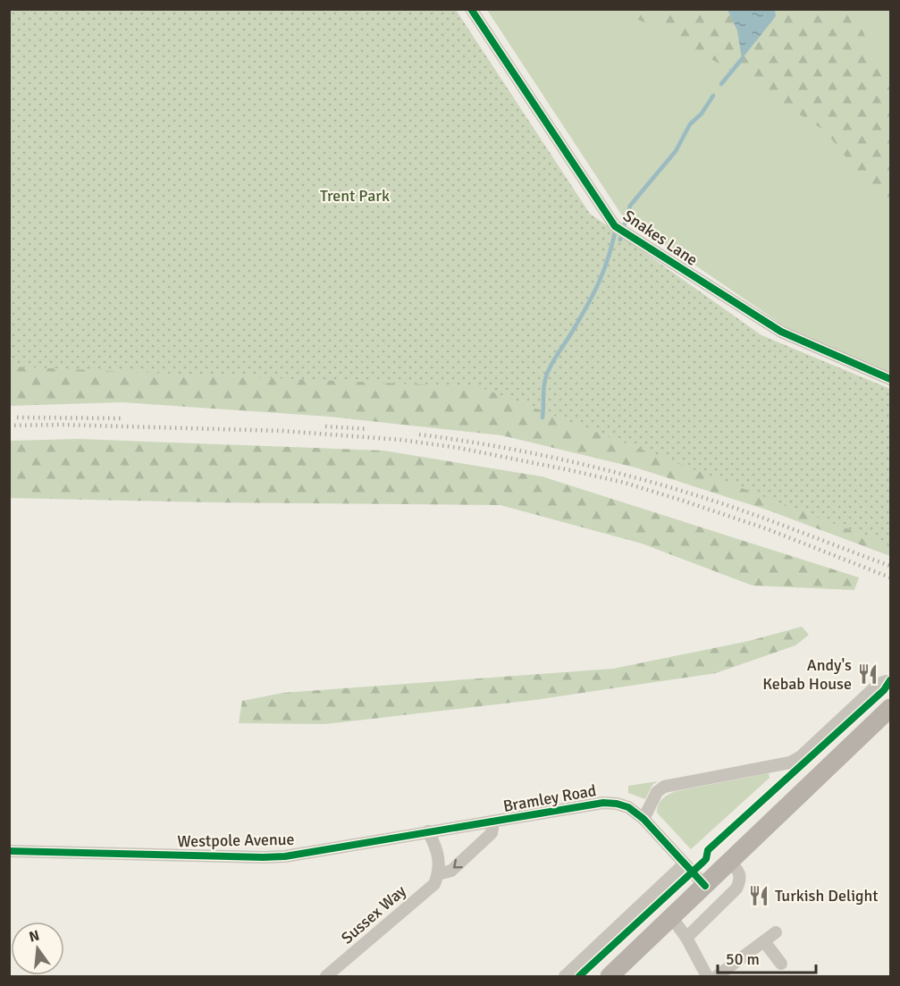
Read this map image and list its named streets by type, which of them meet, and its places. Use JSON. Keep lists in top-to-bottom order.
{
  "streets": {
    "street": [
      "Snakes Lane",
      "Bramley Road",
      "Westpole Avenue",
      "Sussex Way"
    ]
  },
  "crossings": [
    ["Bramley Road", "Westpole Avenue"],
    ["Bramley Road", "Sussex Way"],
    ["Westpole Avenue", "Sussex Way"]
  ],
  "parks": ["Trent Park"],
  "places": {
    "restaurant": ["Andy's Kebab House", "Turkish Delight"]
  },
  "scale_bar": "50 m",
  "north": "top"
}
